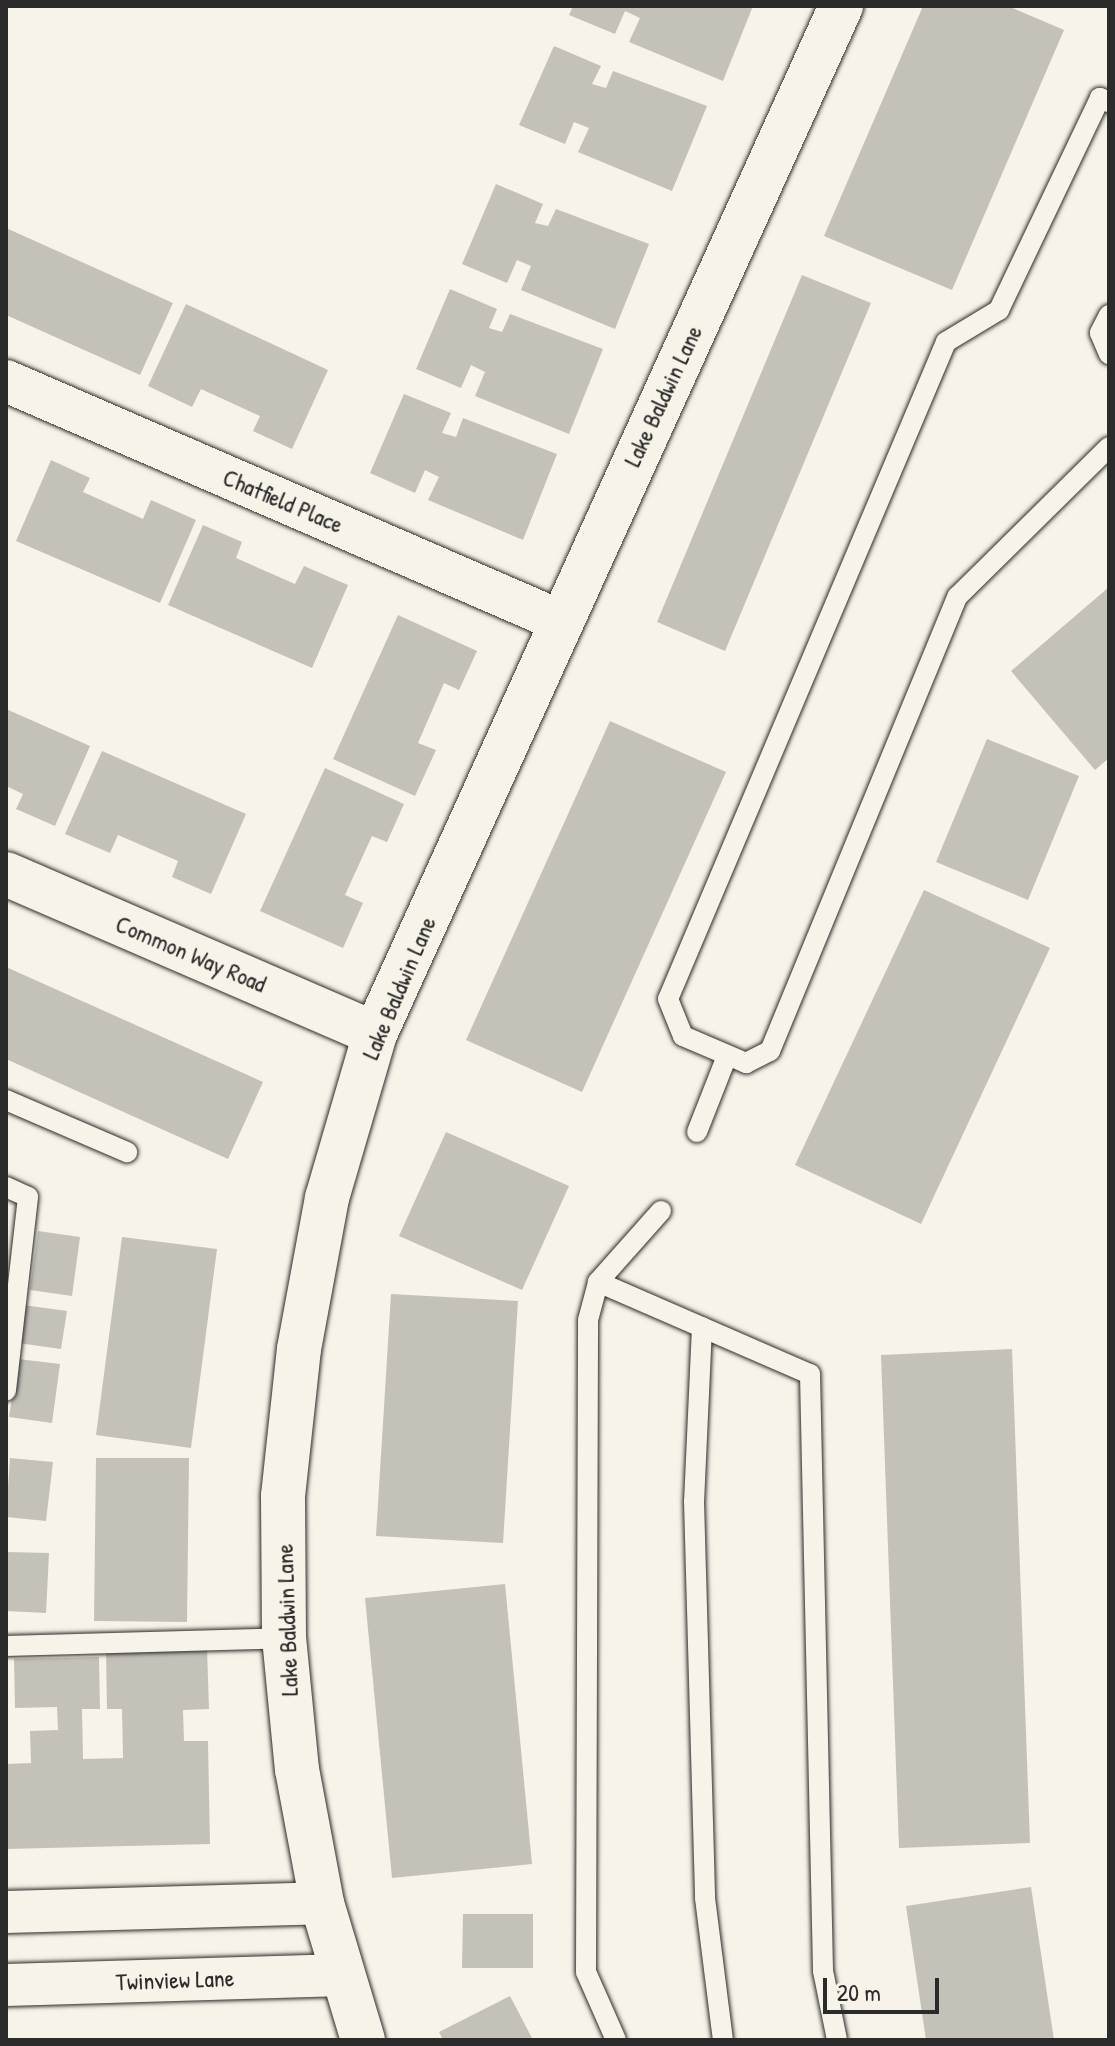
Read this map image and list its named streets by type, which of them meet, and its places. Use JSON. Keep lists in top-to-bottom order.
{
  "streets": {
    "street": [
      "Lake Baldwin Lane",
      "Chatfield Place",
      "Common Way Road",
      "Twinview Lane"
    ]
  },
  "crossings": [
    ["Lake Baldwin Lane", "Chatfield Place"],
    ["Lake Baldwin Lane", "Common Way Road"],
    ["Lake Baldwin Lane", "Twinview Lane"]
  ],
  "scale_bar": "20 m"
}
